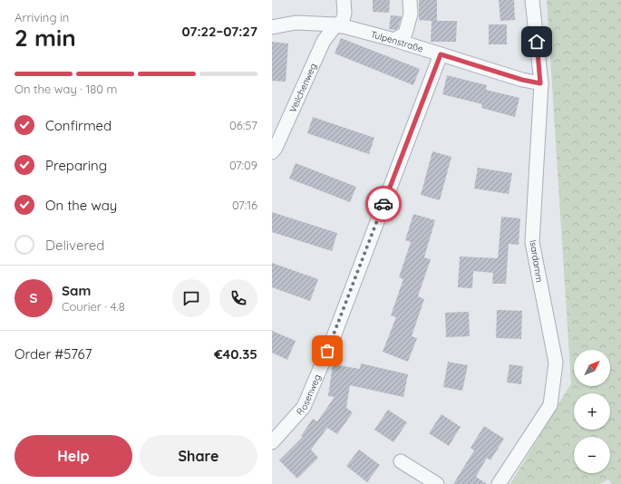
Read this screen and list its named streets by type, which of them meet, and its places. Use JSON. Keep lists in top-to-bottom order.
{
  "streets": {
    "street": [
      "Tulpenstraße",
      "Veilchenweg",
      "Isardamm",
      "Rosenweg"
    ]
  },
  "crossings": [
    ["Tulpenstraße", "Veilchenweg"],
    ["Tulpenstraße", "Isardamm"],
    ["Tulpenstraße", "Rosenweg"]
  ],
  "north": "top right",
  "page": {
    "heading": ["2 min", "Arriving in", "07:22–07:27"],
    "panel": [
      "Sam",
      "Courier · 4.8",
      "Order #5767",
      "€40.35"
    ],
    "bar": "On the way · 180 m",
    "list": [
      ["Confirmed", "06:57"],
      ["Preparing", "07:09"],
      ["On the way", "07:16"],
      "Delivered"
    ],
    "round": "S",
    "map_buttons": ["+", "−"],
    "buttons": ["Help", "Share"]
  }
}
